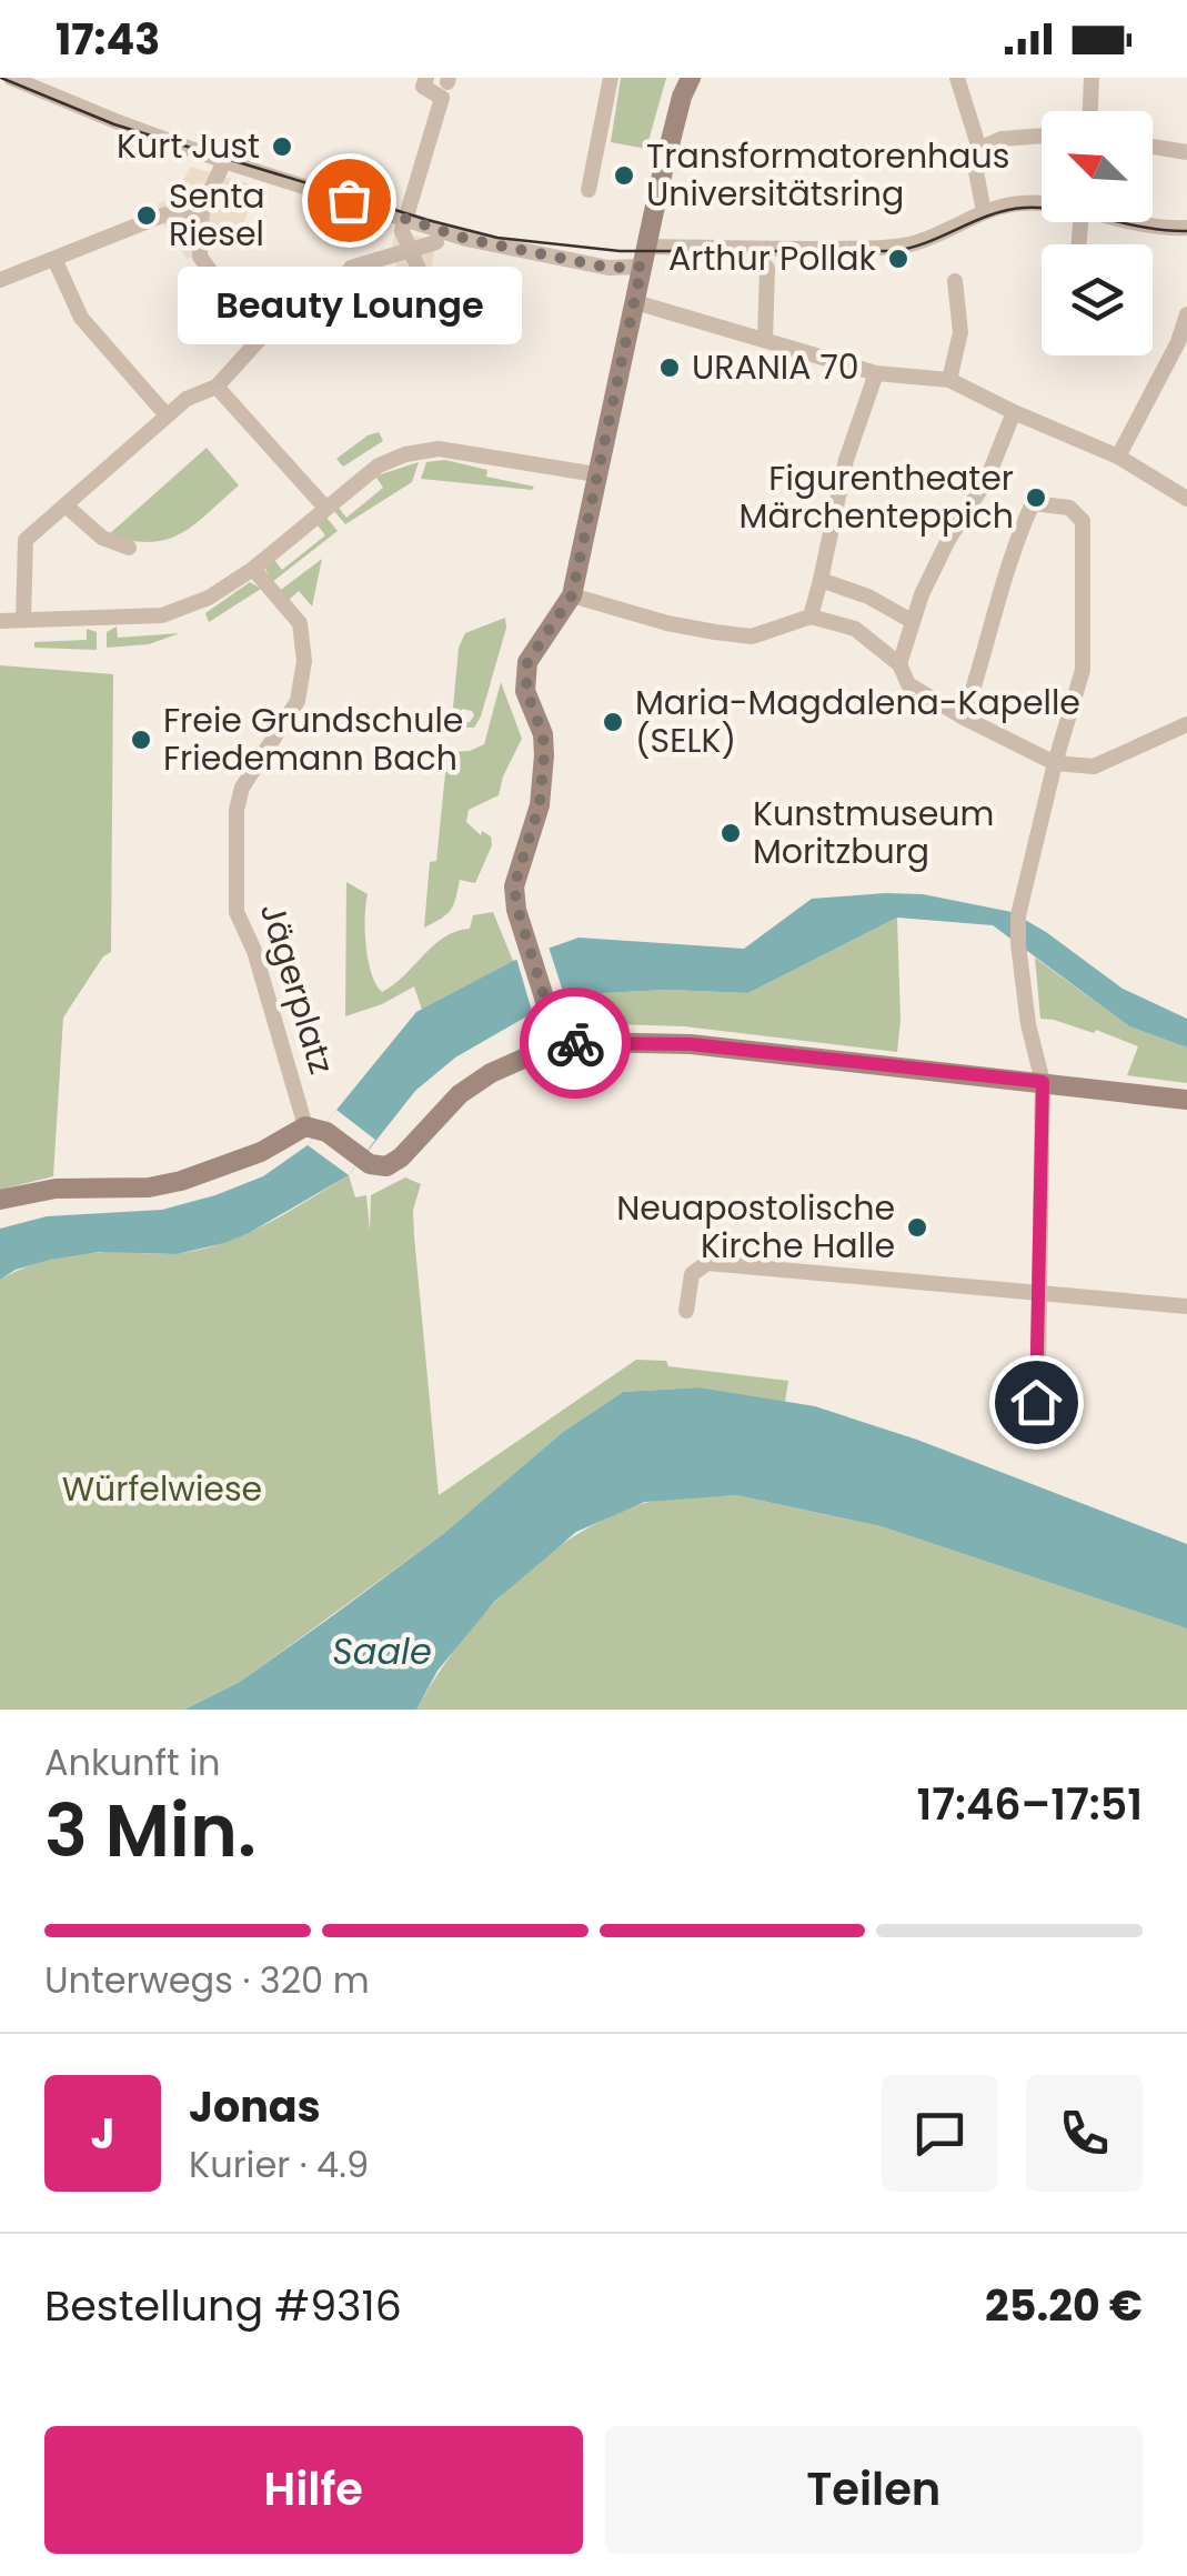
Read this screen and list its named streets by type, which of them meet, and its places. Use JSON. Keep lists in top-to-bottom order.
{
  "streets": {
    "street": ["Jägerplatz"]
  },
  "water": ["Saale"],
  "parks": ["Würfelwiese"],
  "places": [
    "Kurt Just",
    "Transformatorenhaus Universitätsring",
    "Beauty Lounge",
    "Senta Riesel",
    "Arthur Pollak",
    "URANIA 70",
    "Figurentheater Märchenteppich",
    "Maria-Magdalena-Kapelle (SELK)",
    "Freie Grundschule Friedemann Bach",
    "Kunstmuseum Moritzburg",
    "Neuapostolische Kirche Halle"
  ],
  "north": "top left",
  "page": {
    "status": "17:43",
    "bubble": "Beauty Lounge",
    "heading": ["3 Min.", "Ankunft in", "17:46–17:51"],
    "panel": [
      "Jonas",
      "Kurier · 4.9",
      "Bestellung #9316",
      "25.20 €"
    ],
    "bar": "Unterwegs · 320 m",
    "round": "J",
    "buttons": ["Hilfe", "Teilen"]
  }
}
